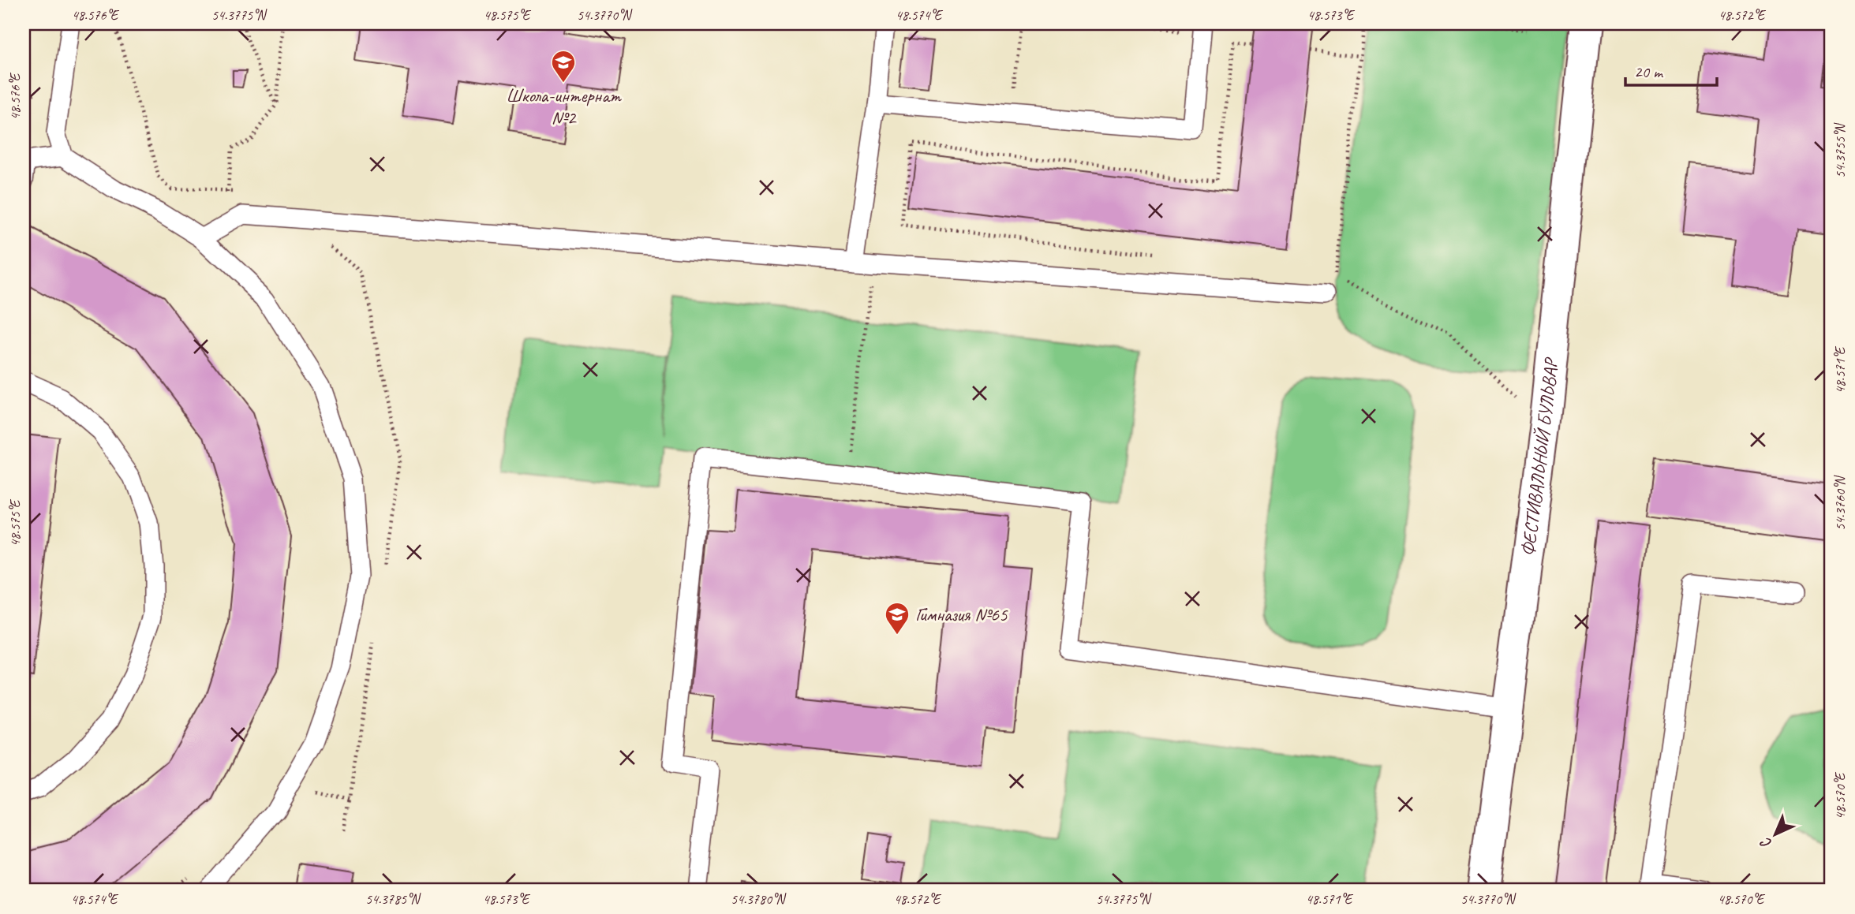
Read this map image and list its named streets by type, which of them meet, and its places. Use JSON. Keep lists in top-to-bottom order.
{
  "streets": {
    "street": ["ФЕСТИВАЛЬНЫЙ БУЛЬВАР"]
  },
  "places": {
    "school or university": ["Школа-интернат №2", "Гимназия №65"]
  },
  "scale_bar": "20 m",
  "north": "bottom left",
  "coordinates": [
    "48.576°E",
    "54.3775°N",
    "48.575°E",
    "54.3770°N",
    "48.574°E",
    "48.573°E",
    "48.572°E",
    "54.3755°N",
    "48.571°E",
    "54.3760°N",
    "48.570°E",
    "54.3785°N",
    "54.3780°N"
  ]
}
